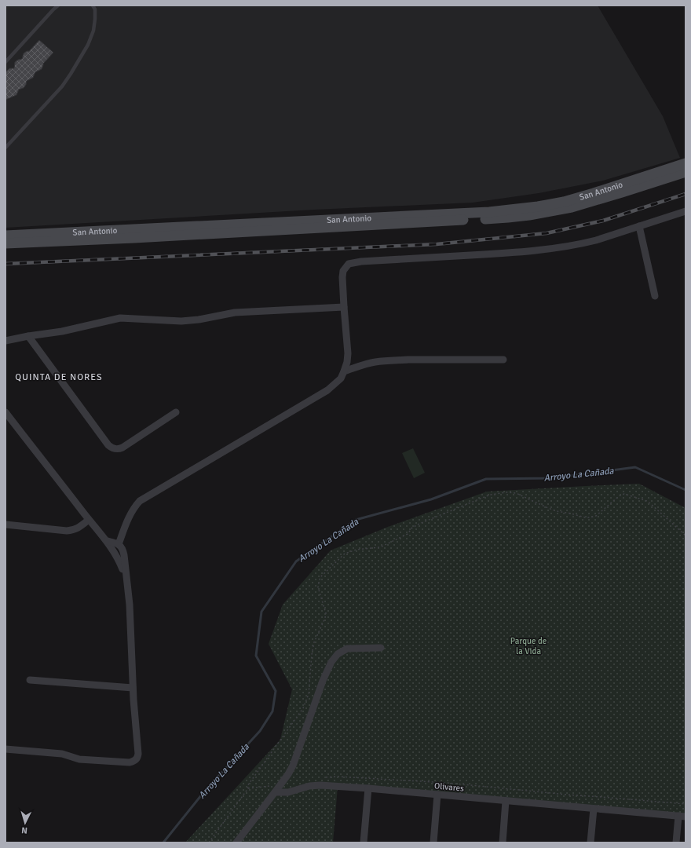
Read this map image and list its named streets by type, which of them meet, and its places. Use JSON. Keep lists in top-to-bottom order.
{
  "streets": {
    "main road": ["San Antonio"],
    "street": ["Olivares"]
  },
  "districts": ["QUINTA DE NORES"],
  "water": ["Arroyo La Cañada"],
  "parks": ["Parque de la Vida"],
  "north": "bottom"
}
